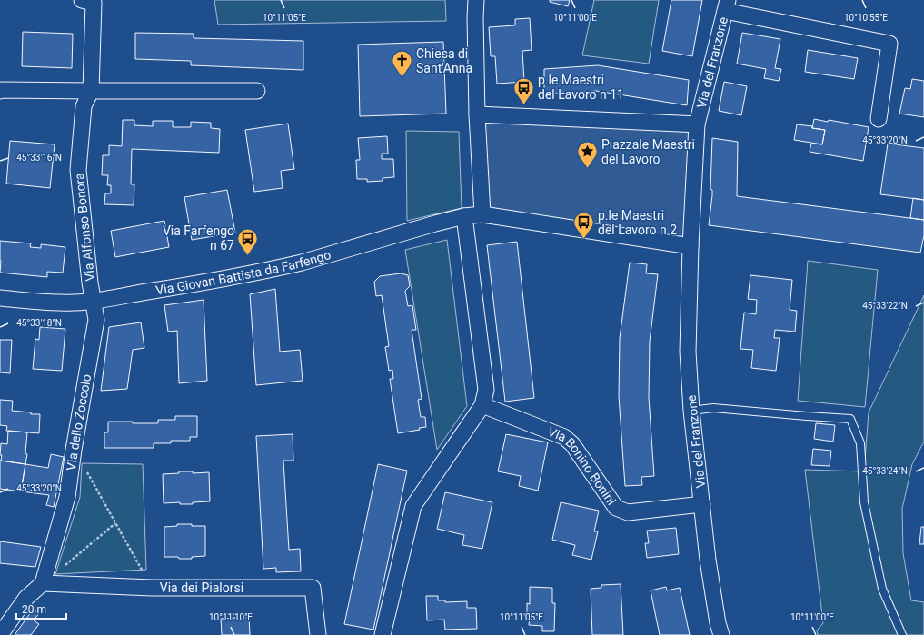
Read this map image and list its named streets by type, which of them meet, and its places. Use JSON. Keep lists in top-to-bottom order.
{
  "streets": {
    "street": [
      "Via del Franzone",
      "Via Alfonso Bonora",
      "Via Giovan Battista da Farfengo",
      "Via dello Zoccolo",
      "Via Bonino Bonini",
      "Via dei Pialorsi"
    ]
  },
  "crossings": [
    ["Via del Franzone", "Via Bonino Bonini"],
    ["Via Alfonso Bonora", "Via Giovan Battista da Farfengo"],
    ["Via Alfonso Bonora", "Via dello Zoccolo"],
    ["Via Giovan Battista da Farfengo", "Via dello Zoccolo"],
    ["Via dello Zoccolo", "Via dei Pialorsi"]
  ],
  "places": {
    "church": ["Chiesa di Sant'Anna"],
    "bus stop": ["p.le Maestri del Lavoro n 11", "p.le Maestri del Lavoro n 2", "Via Farfengo n 67"],
    "place": ["Piazzale Maestri del Lavoro"]
  },
  "scale_bar": "20 m",
  "coordinates": [
    "10°11'05\"E",
    "10°11'00\"E",
    "10°10'55\"E",
    "45°33'20\"N",
    "45°33'16\"N",
    "45°33'22\"N",
    "45°33'18\"N",
    "45°33'24\"N",
    "10°11'10\"E"
  ]
}
